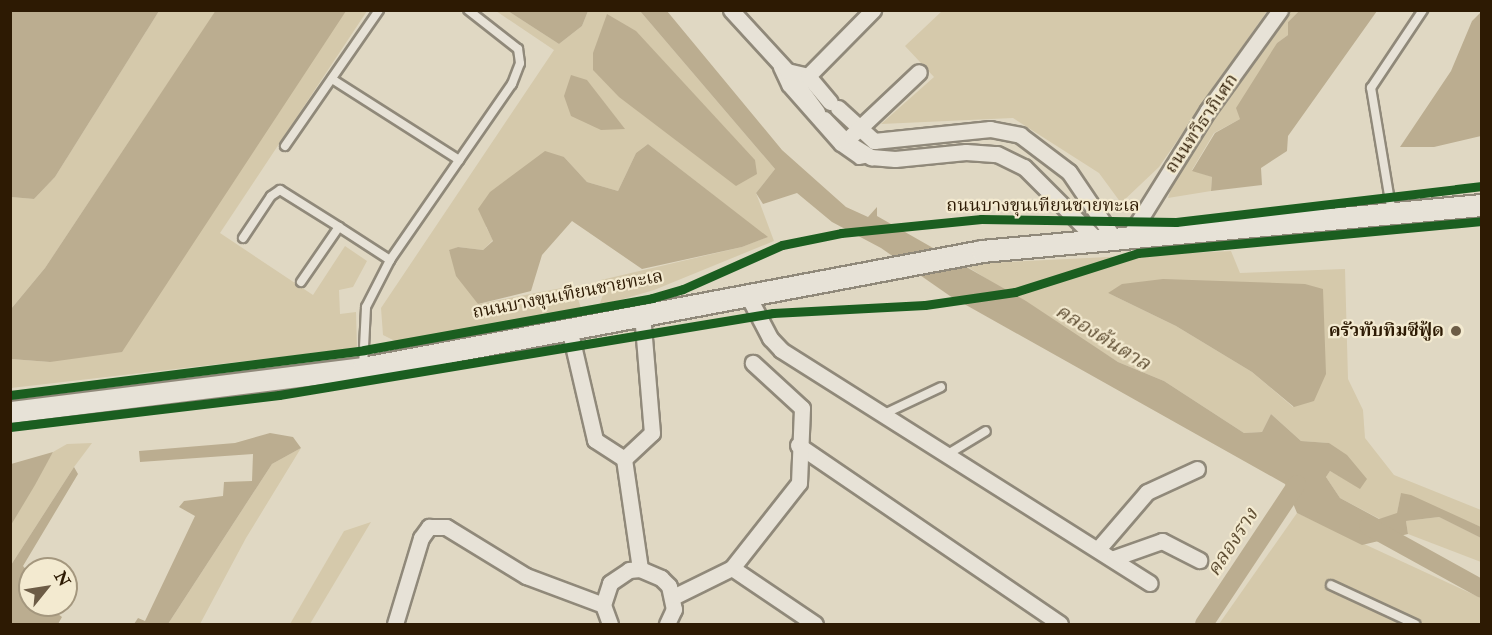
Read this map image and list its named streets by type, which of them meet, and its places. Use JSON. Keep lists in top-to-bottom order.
{
  "streets": {
    "main road": ["ถนนบางขุนเทียนชายทะเล"],
    "street": ["ถนนทวีธาภิเศก"]
  },
  "crossings": [
    ["ถนนทวีธาภิเศก", "ถนนบางขุนเทียนชายทะเล"]
  ],
  "water": ["คลองต้นตาล", "คลองราง"],
  "places": ["ครัวทับทิมซีฟู้ด"],
  "north": "top right"
}
